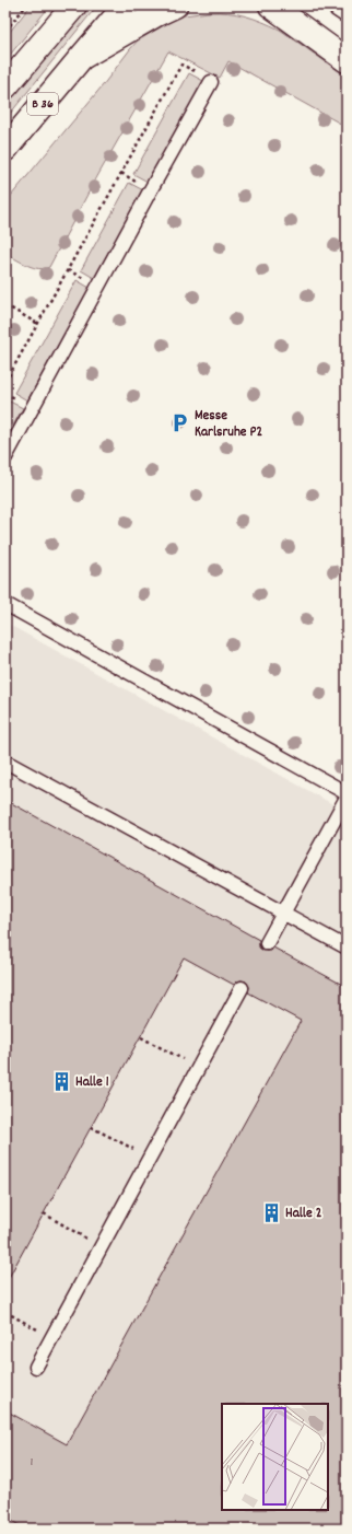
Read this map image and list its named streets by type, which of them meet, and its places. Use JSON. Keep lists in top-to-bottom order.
{
  "streets": {
    "main road": ["B 36"]
  },
  "places": {
    "parking": ["Messe Karlsruhe P2"],
    "building": ["Halle 1", "Halle 2"]
  },
  "house_numbers": ["1"]
}
